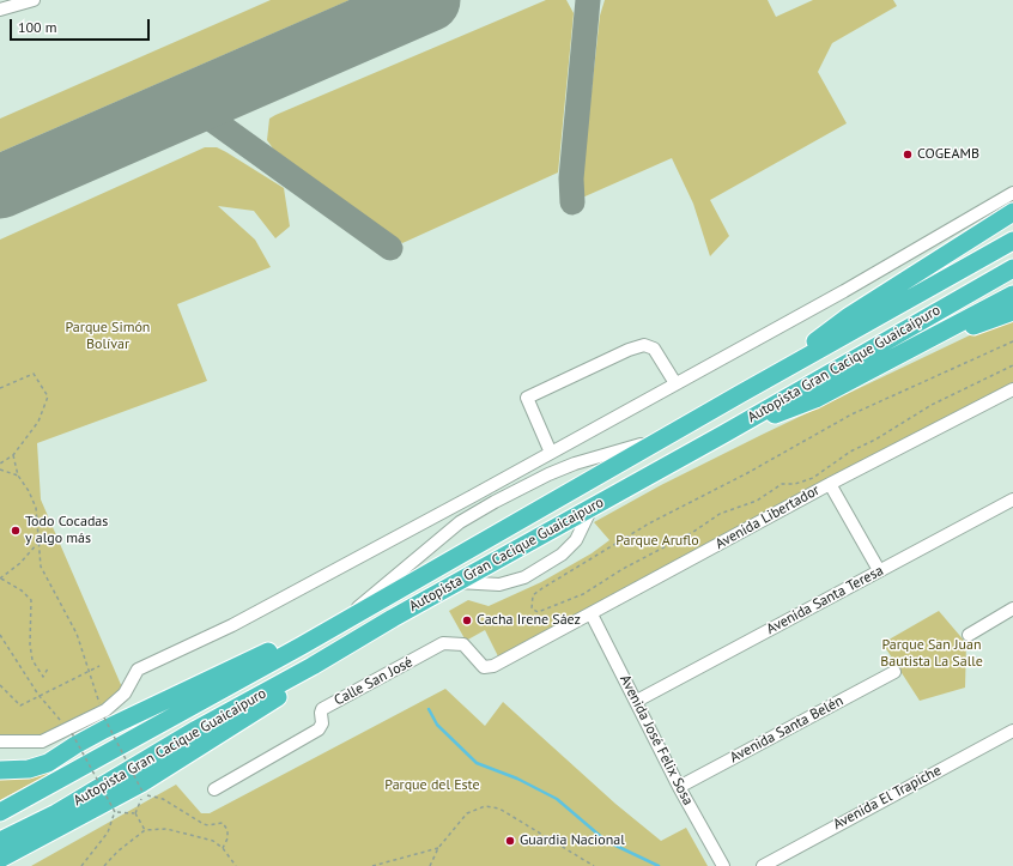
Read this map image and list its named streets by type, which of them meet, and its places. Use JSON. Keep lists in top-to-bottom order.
{
  "streets": {
    "highway": ["Autopista Gran Cacique Guaicaipuro"],
    "street": [
      "Avenida Libertador",
      "Avenida Santa Teresa",
      "Calle San José",
      "Avenida Santa Belén",
      "Avenida José Felix Sosa",
      "Avenida El Trapiche"
    ]
  },
  "crossings": [
    ["Avenida Libertador", "Calle San José"],
    ["Avenida Libertador", "Avenida José Felix Sosa"],
    ["Avenida Santa Teresa", "Avenida José Felix Sosa"],
    ["Avenida Santa Belén", "Avenida José Felix Sosa"]
  ],
  "parks": [
    "Parque Simón Bolívar",
    "Parque Aruflo",
    "Parque San Juan Bautista La Salle",
    "Parque del Este"
  ],
  "places": [
    "COGEAMB",
    "Todo Cocadas y algo más",
    "Cacha Irene Sáez",
    "Guardia Nacional"
  ],
  "scale_bar": "100 m"
}
